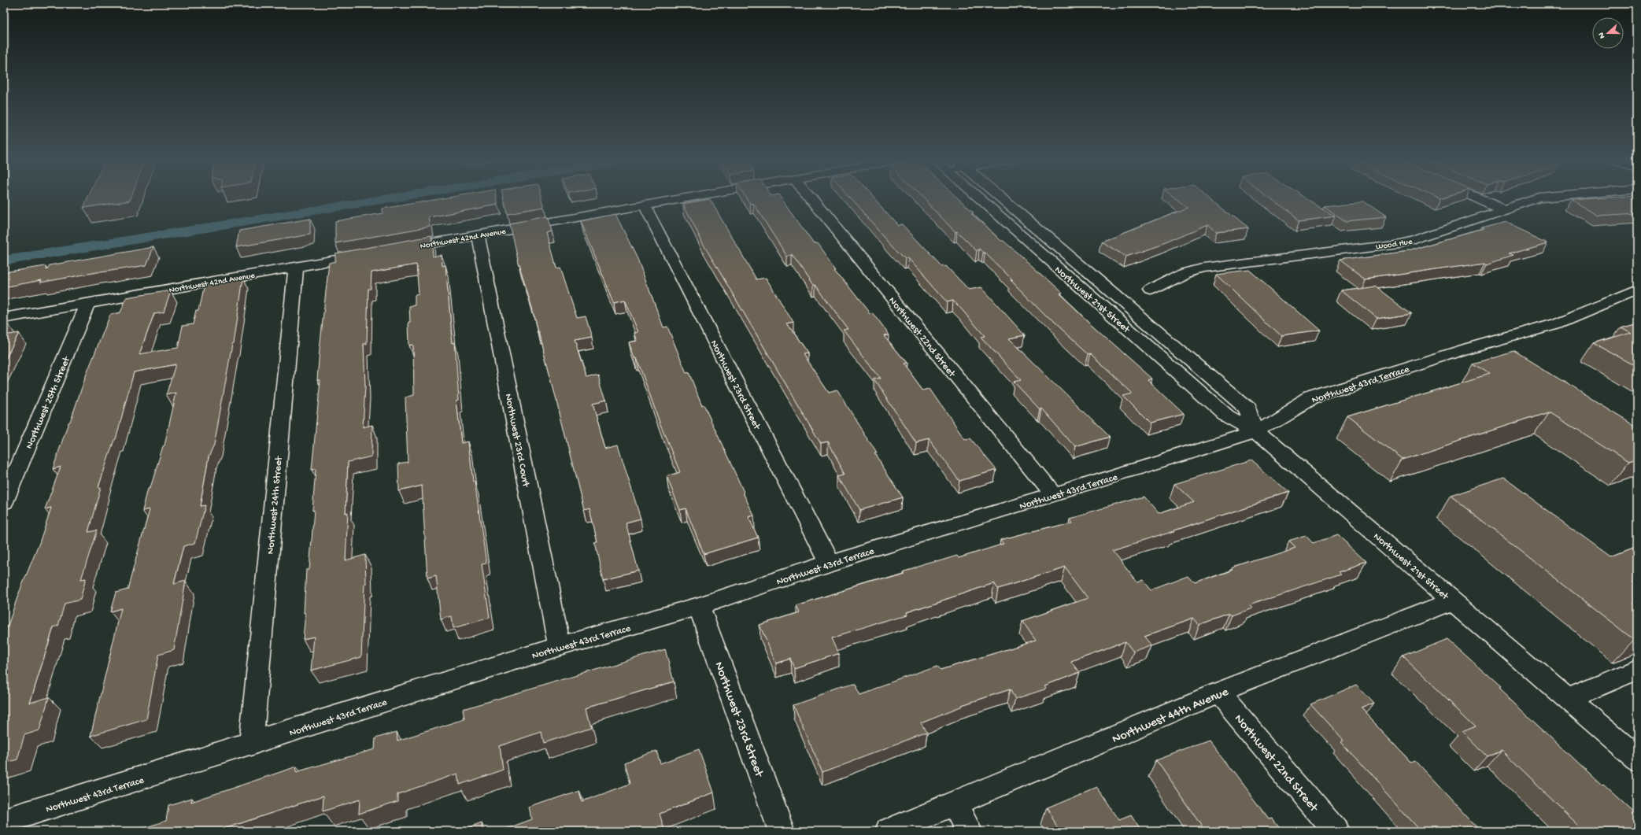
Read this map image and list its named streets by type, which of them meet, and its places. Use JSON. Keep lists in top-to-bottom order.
{
  "streets": {
    "street": [
      "Northwest 42nd Avenue",
      "Wood Hue",
      "Northwest 21st Street",
      "Northwest 22nd Street",
      "Northwest 43rd Terrace",
      "Northwest 23rd Street",
      "Northwest 25th Street",
      "Northwest 23rd Court",
      "Northwest 24th Street",
      "Northwest 44th Avenue"
    ]
  },
  "crossings": [
    ["Northwest 42nd Avenue", "Northwest 23rd Street"],
    ["Northwest 42nd Avenue", "Northwest 25th Street"],
    ["Northwest 42nd Avenue", "Northwest 23rd Court"],
    ["Northwest 42nd Avenue", "Northwest 24th Street"],
    ["Northwest 21st Street", "Northwest 43rd Terrace"],
    ["Northwest 21st Street", "Northwest 44th Avenue"],
    ["Northwest 22nd Street", "Northwest 43rd Terrace"],
    ["Northwest 22nd Street", "Northwest 44th Avenue"],
    ["Northwest 43rd Terrace", "Northwest 23rd Street"],
    ["Northwest 43rd Terrace", "Northwest 23rd Court"],
    ["Northwest 43rd Terrace", "Northwest 24th Street"]
  ],
  "north": "left"
}
